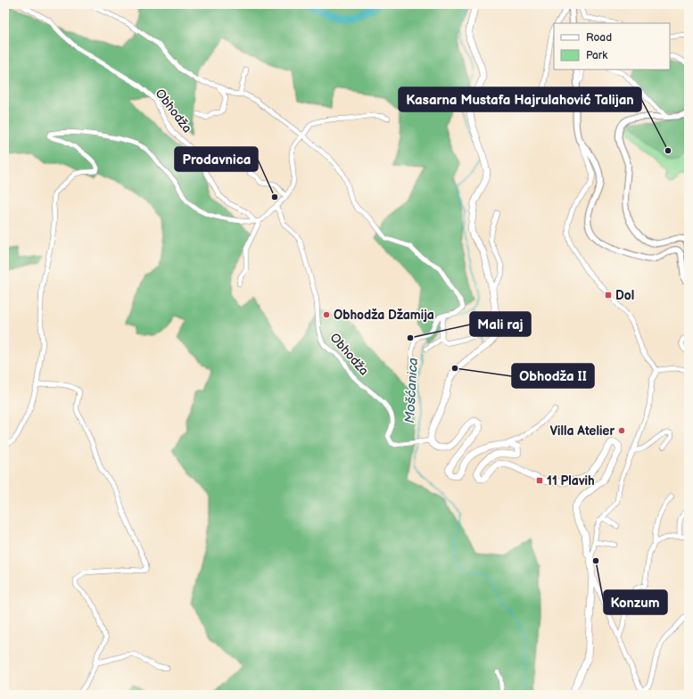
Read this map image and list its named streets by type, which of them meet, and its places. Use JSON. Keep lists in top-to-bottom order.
{
  "streets": {
    "street": ["Obhodža"]
  },
  "water": ["Mošćanica"],
  "places": {
    "other": [
      "Kasarna Mustafa Hajrulahović Talijan",
      "Prodavnica",
      "Obhodža Džamija",
      "Mali raj",
      "Obhodža II",
      "Villa Atelier",
      "Konzum"
    ],
    "transit": ["Dol", "11 Plavih"]
  },
  "legend": ["Road", "Park"]
}
